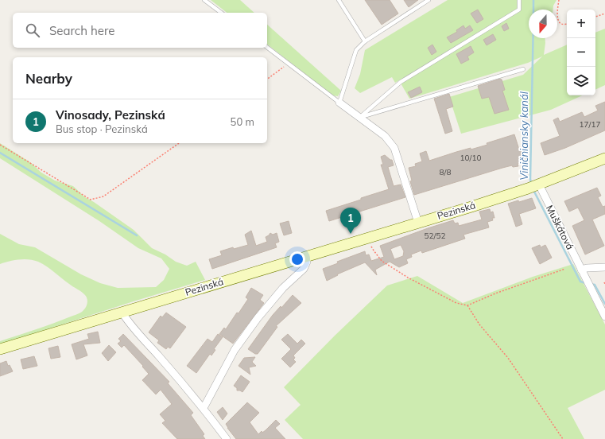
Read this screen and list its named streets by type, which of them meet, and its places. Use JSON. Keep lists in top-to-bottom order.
{
  "streets": {
    "main road": ["Pezinská"],
    "street": ["Muškátová"]
  },
  "crossings": [
    ["Pezinská", "Muškátová"]
  ],
  "water": ["Viničniansky kanál"],
  "house_numbers": [
    "17/17",
    "10/10",
    "8/8",
    "52/52"
  ],
  "north": "bottom",
  "page": {
    "map_buttons": ["+", "−"],
    "search": "Search here",
    "heading": "Nearby",
    "list": [
      {
        "mark": "1",
        "name": "Vinosady, Pezinská",
        "note": "Bus stop · Pezinská",
        "value": "50 m"
      }
    ],
    "pins": "1"
  }
}
